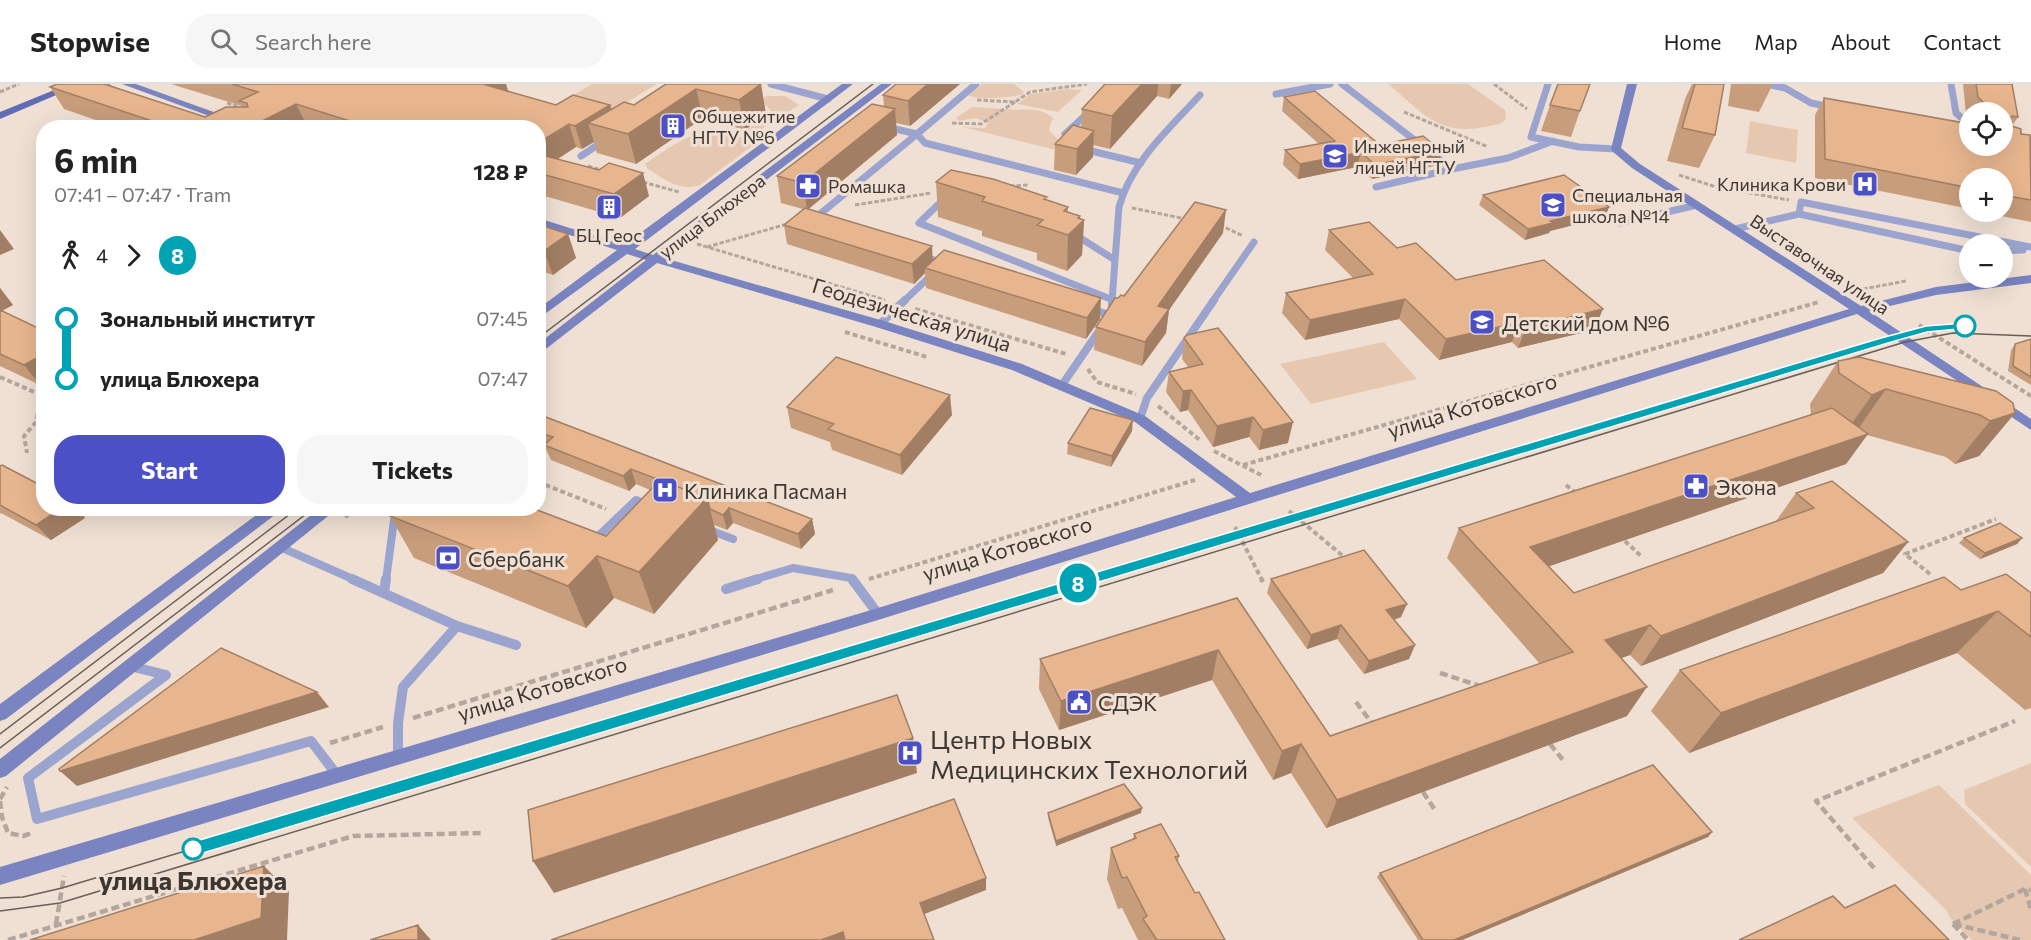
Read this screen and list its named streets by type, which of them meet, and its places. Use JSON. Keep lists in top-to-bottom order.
{
  "streets": {
    "street": [
      "улица Блюхера",
      "Выставочная улица",
      "Геодезическая улица",
      "улица Котовского"
    ]
  },
  "crossings": [
    ["улица Блюхера", "Геодезическая улица"],
    ["Выставочная улица", "улица Котовского"],
    ["Геодезическая улица", "улица Котовского"]
  ],
  "places": {
    "building": ["Общежитие НГТУ №6", "БЦ Геос"],
    "school or university": ["Инженерный лицей НГТУ", "Специальная школа №14", "Детский дом №6"],
    "hospital": ["Клиника Крови", "Клиника Пасман", "Центр Новых Медицинских Технологий"],
    "pharmacy": ["Ромашка", "Экона"],
    "bank": ["Сбербанк"],
    "public building": ["СДЭК"],
    "other": ["улица Блюхера"]
  },
  "lines": ["tram line 8"],
  "page": {
    "header": "Stopwise",
    "search": "Search here",
    "nav": [
      "Home",
      "Map",
      "About",
      "Contact"
    ],
    "on_map": "8",
    "map_buttons": ["+", "−"],
    "heading": ["6 min", "07:41 – 07:47 · Tram", "128 ₽"],
    "legs": ["4", "8"],
    "list": [
      {
        "name": "Зональный институт",
        "value": "07:45"
      },
      {
        "name": "улица Блюхера",
        "value": "07:47"
      }
    ],
    "buttons": ["Start", "Tickets"]
  }
}
